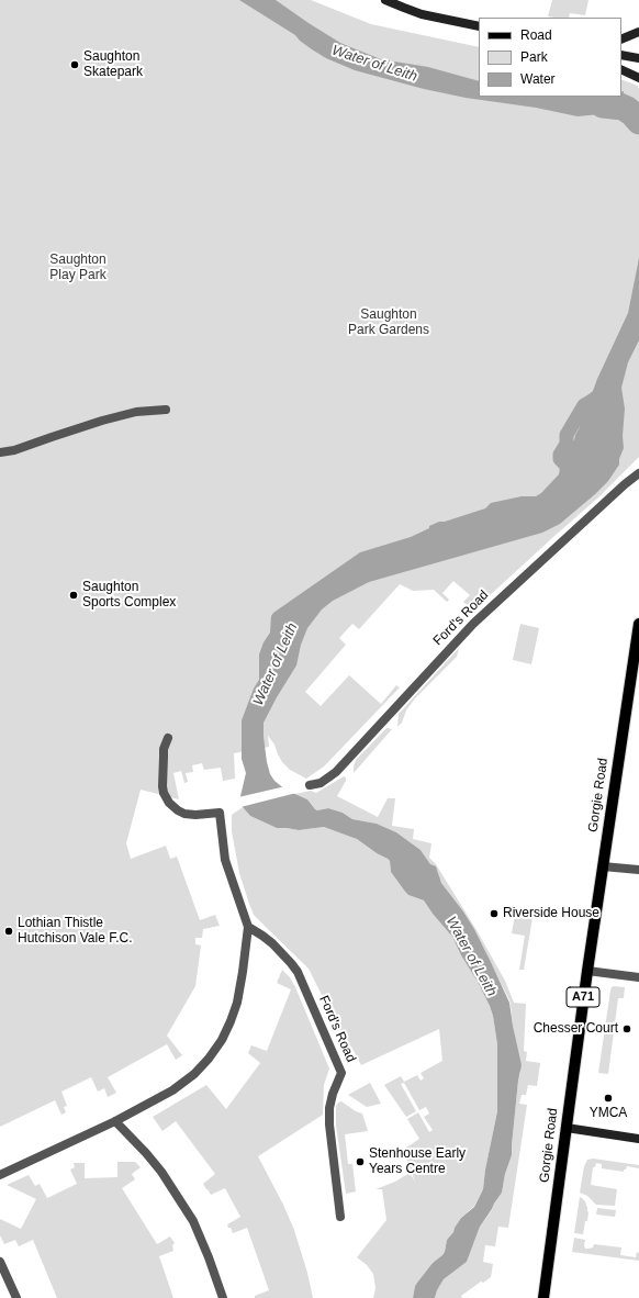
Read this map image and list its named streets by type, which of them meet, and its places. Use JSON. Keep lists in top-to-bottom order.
{
  "streets": {
    "main road": ["Gorgie Road", "A71"],
    "street": ["Ford's Road"]
  },
  "water": ["Water of Leith"],
  "parks": ["Saughton Play Park", "Saughton Park Gardens"],
  "places": [
    "Saughton Skatepark",
    "Saughton Sports Complex",
    "Riverside House",
    "Lothian Thistle Hutchison Vale F.C.",
    "Chesser Court",
    "YMCA",
    "Stenhouse Early Years Centre"
  ],
  "legend": ["Road", "Park", "Water"]
}
